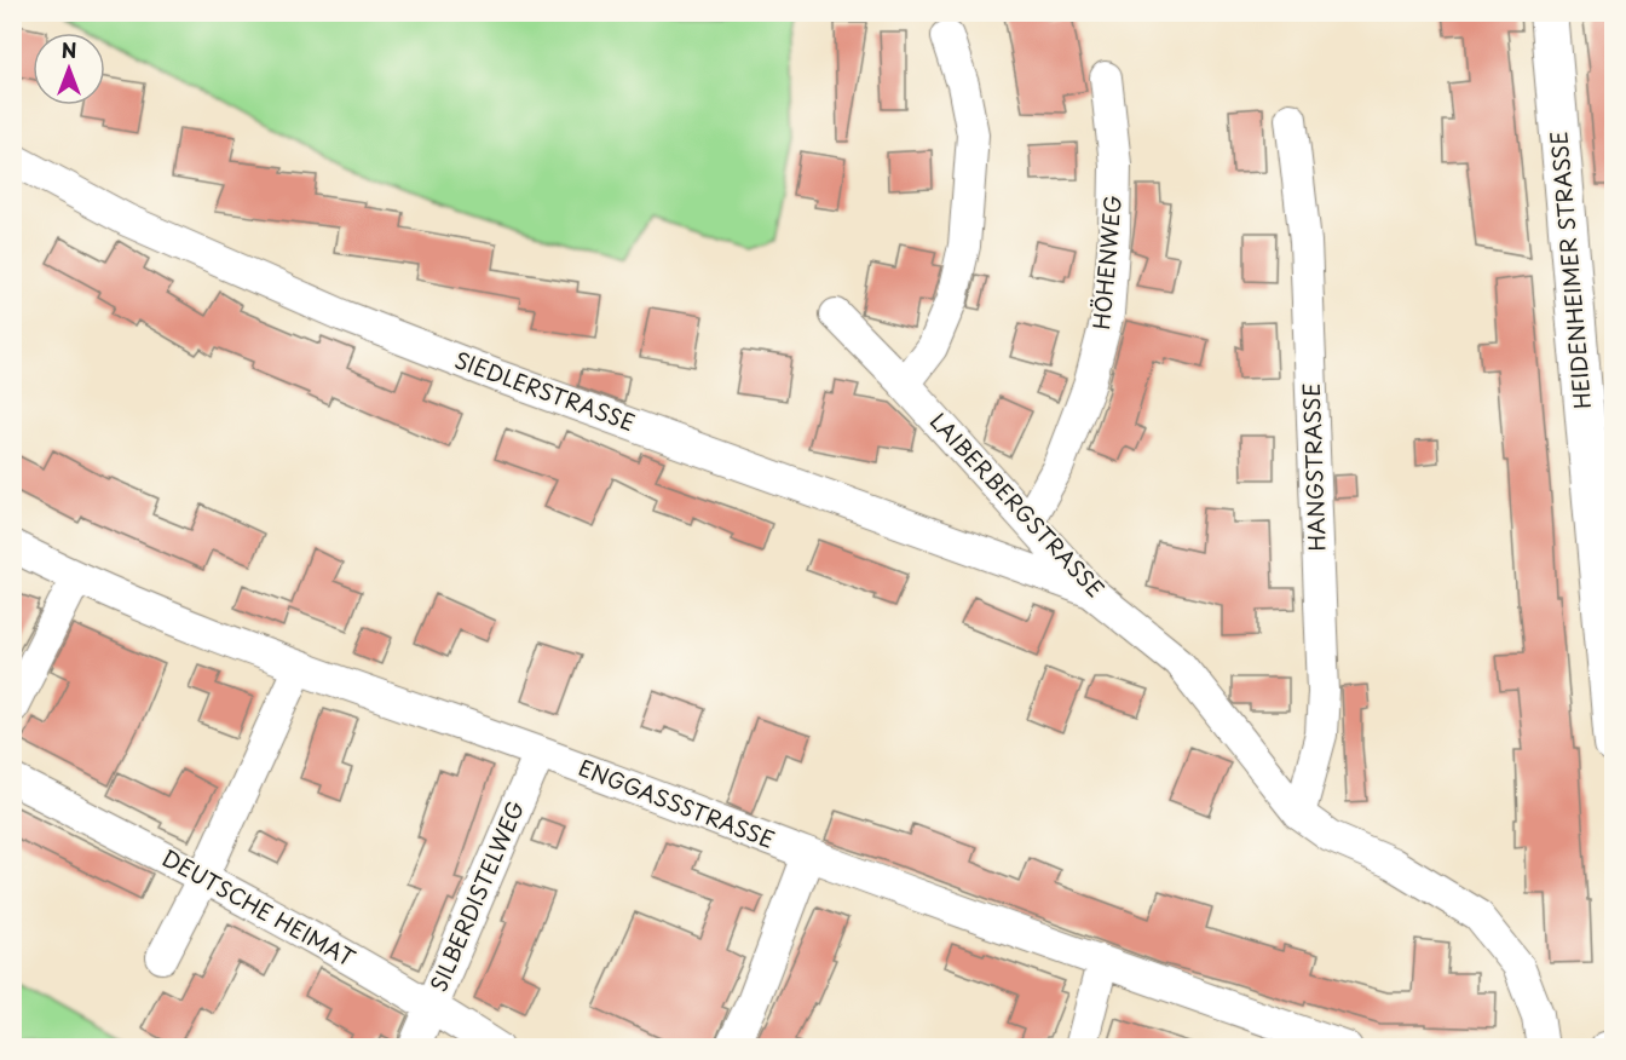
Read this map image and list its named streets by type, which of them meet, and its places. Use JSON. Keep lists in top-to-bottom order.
{
  "streets": {
    "street": [
      "HÖHENWEG",
      "HEIDENHEIMER STRASSE",
      "SIEDLERSTRASSE",
      "HANGSTRASSE",
      "LAIBERBERGSTRASSE",
      "ENGGASSSTRASSE",
      "SILBERDISTELWEG",
      "DEUTSCHE HEIMAT"
    ]
  },
  "crossings": [
    ["HÖHENWEG", "LAIBERBERGSTRASSE"],
    ["SIEDLERSTRASSE", "LAIBERBERGSTRASSE"],
    ["HANGSTRASSE", "LAIBERBERGSTRASSE"],
    ["ENGGASSSTRASSE", "SILBERDISTELWEG"],
    ["SILBERDISTELWEG", "DEUTSCHE HEIMAT"]
  ],
  "north": "top"
}
